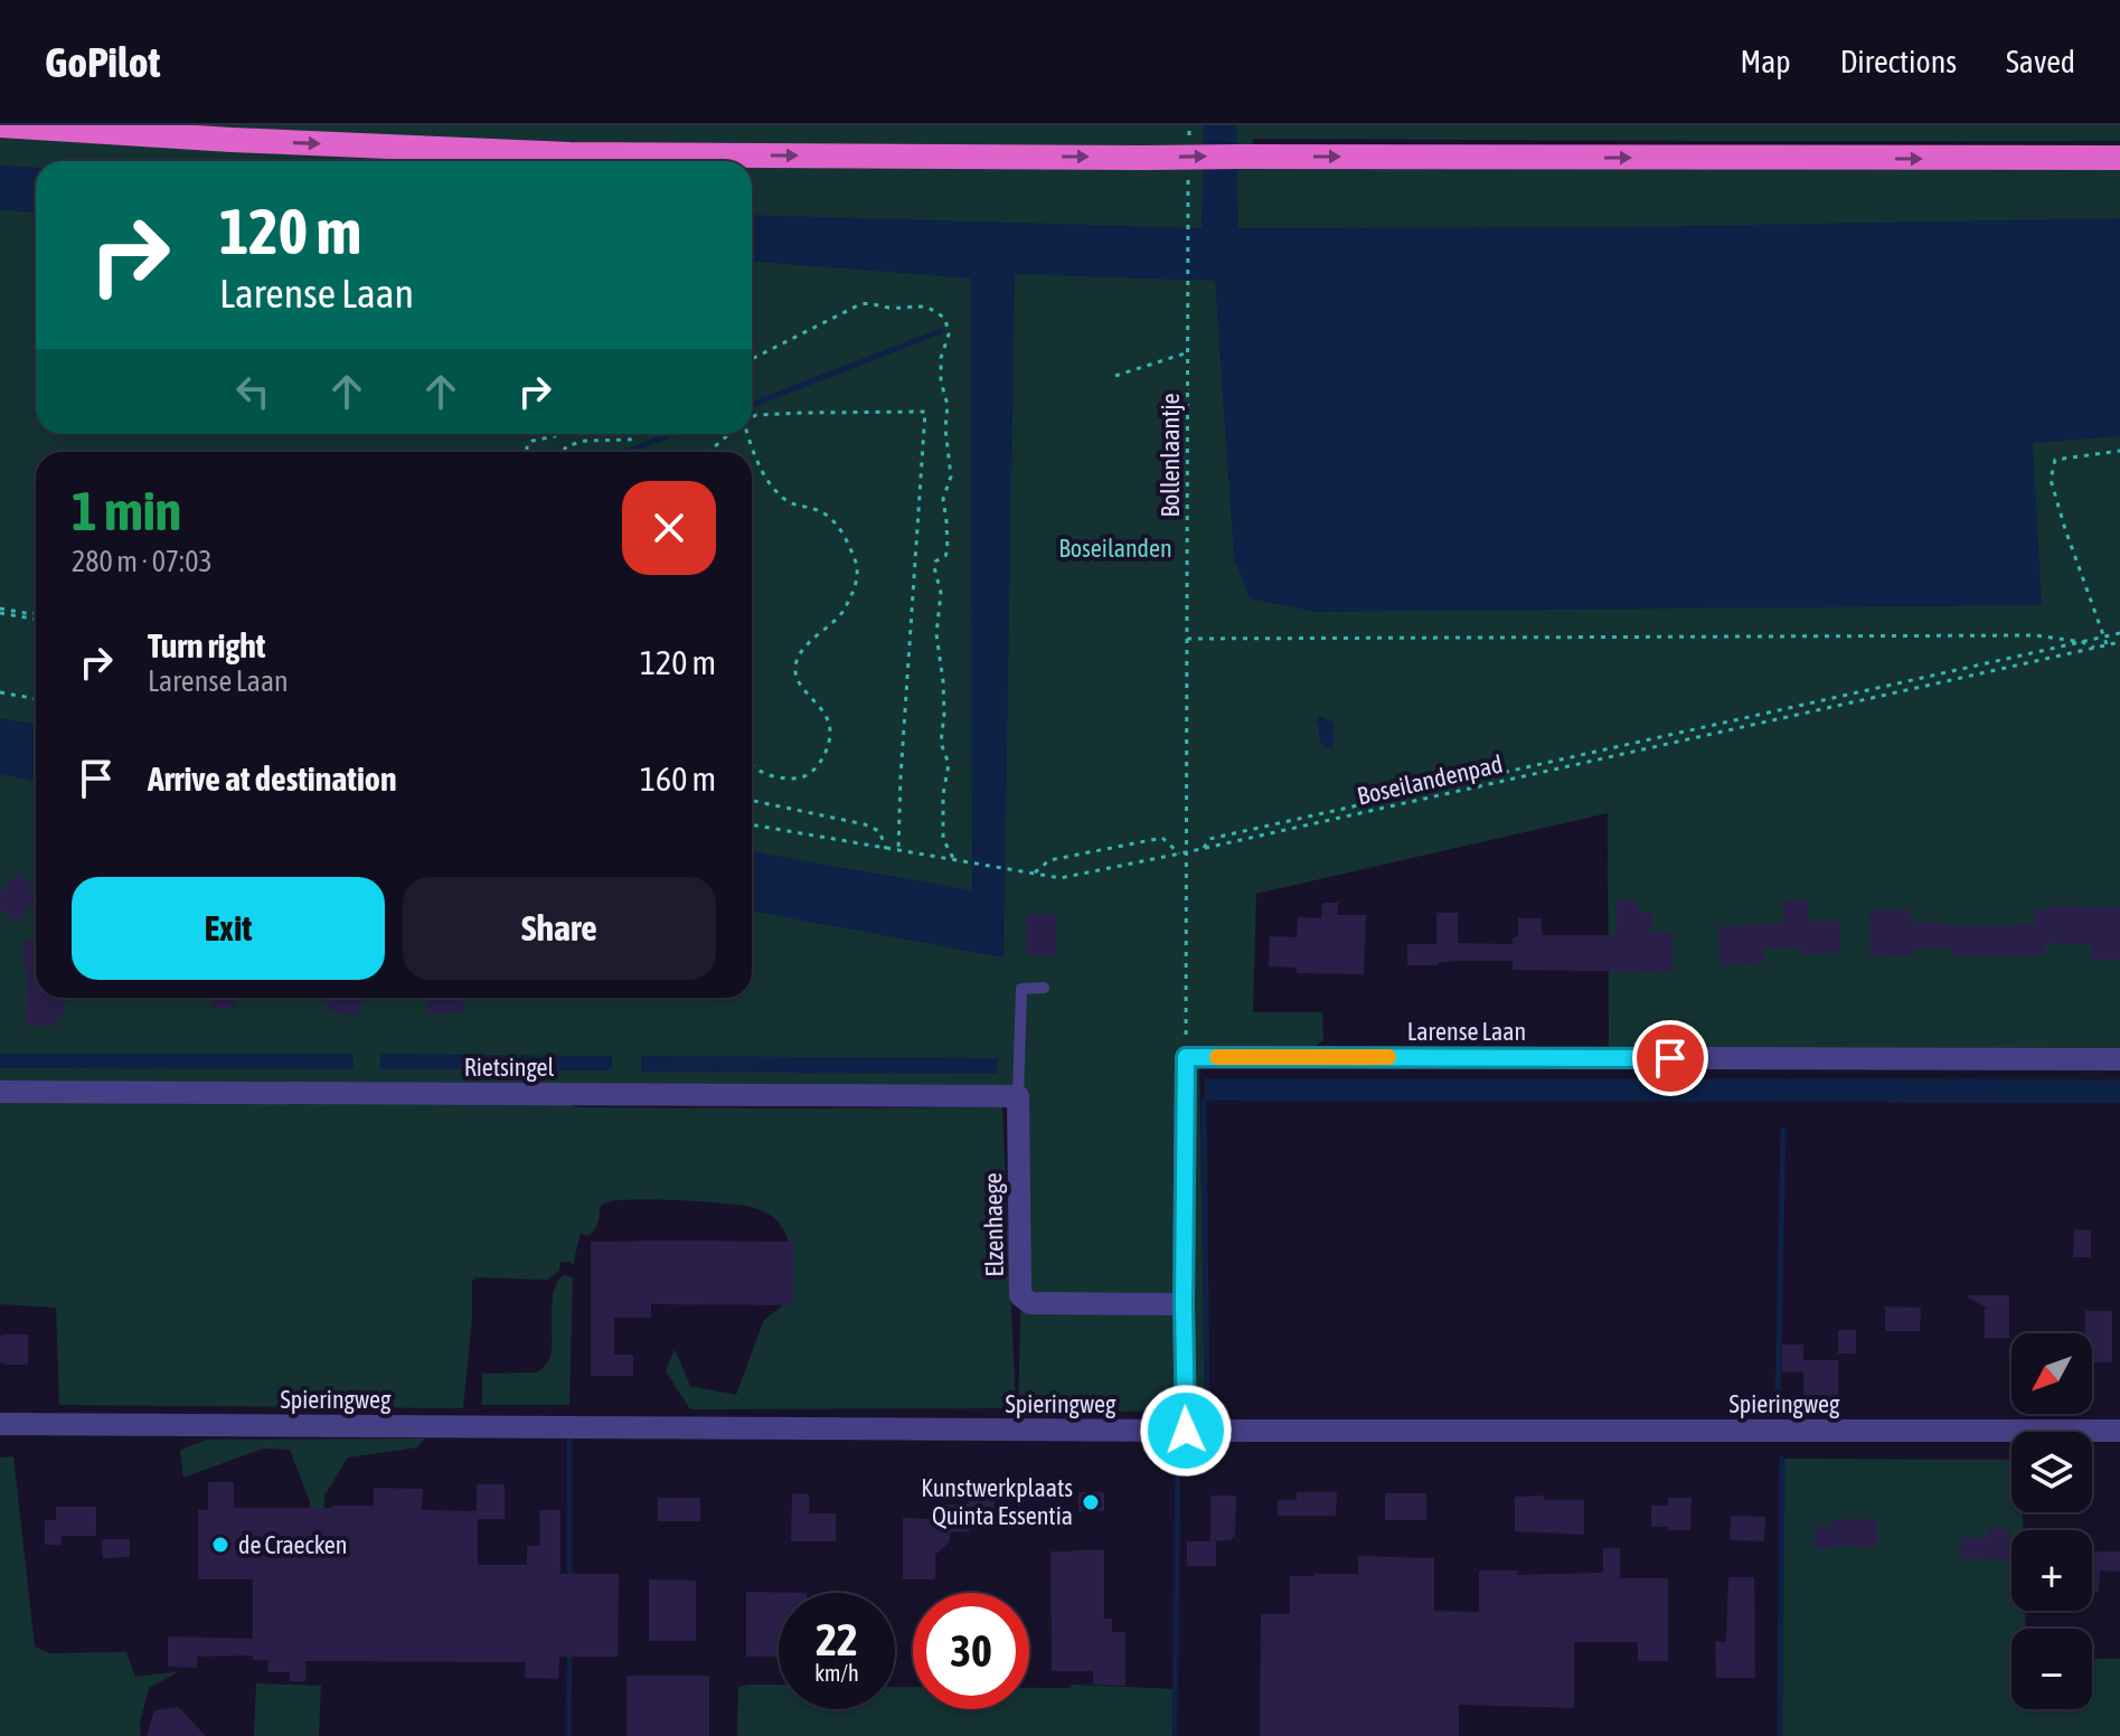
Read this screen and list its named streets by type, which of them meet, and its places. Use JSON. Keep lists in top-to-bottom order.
{
  "streets": {
    "street": [
      "Larense Laan",
      "Rietsingel",
      "Elzenhaege",
      "Spieringweg"
    ],
    "path": ["Bollenlaantje", "Boseilandenpad"]
  },
  "crossings": [
    ["Bollenlaantje", "Boseilandenpad"],
    ["Bollenlaantje", "Larense Laan"],
    ["Rietsingel", "Elzenhaege"]
  ],
  "parks": ["Boseilanden"],
  "places": ["Kunstwerkplaats Quinta Essentia", "de Craecken"],
  "north": "bottom left",
  "page": {
    "header": "GoPilot",
    "nav": ["Map", "Directions", "Saved"],
    "turn": ["120 m", "Larense Laan"],
    "heading": ["1 min", "280 m · 07:03"],
    "list": [
      {
        "name": "Turn right",
        "note": "Larense Laan",
        "value": "120 m"
      },
      {
        "name": "Arrive at destination",
        "value": "160 m"
      }
    ],
    "buttons": ["Exit", "Share"],
    "map_buttons": ["+", "−"],
    "speed": "22 km/h",
    "limit": "30"
  }
}
